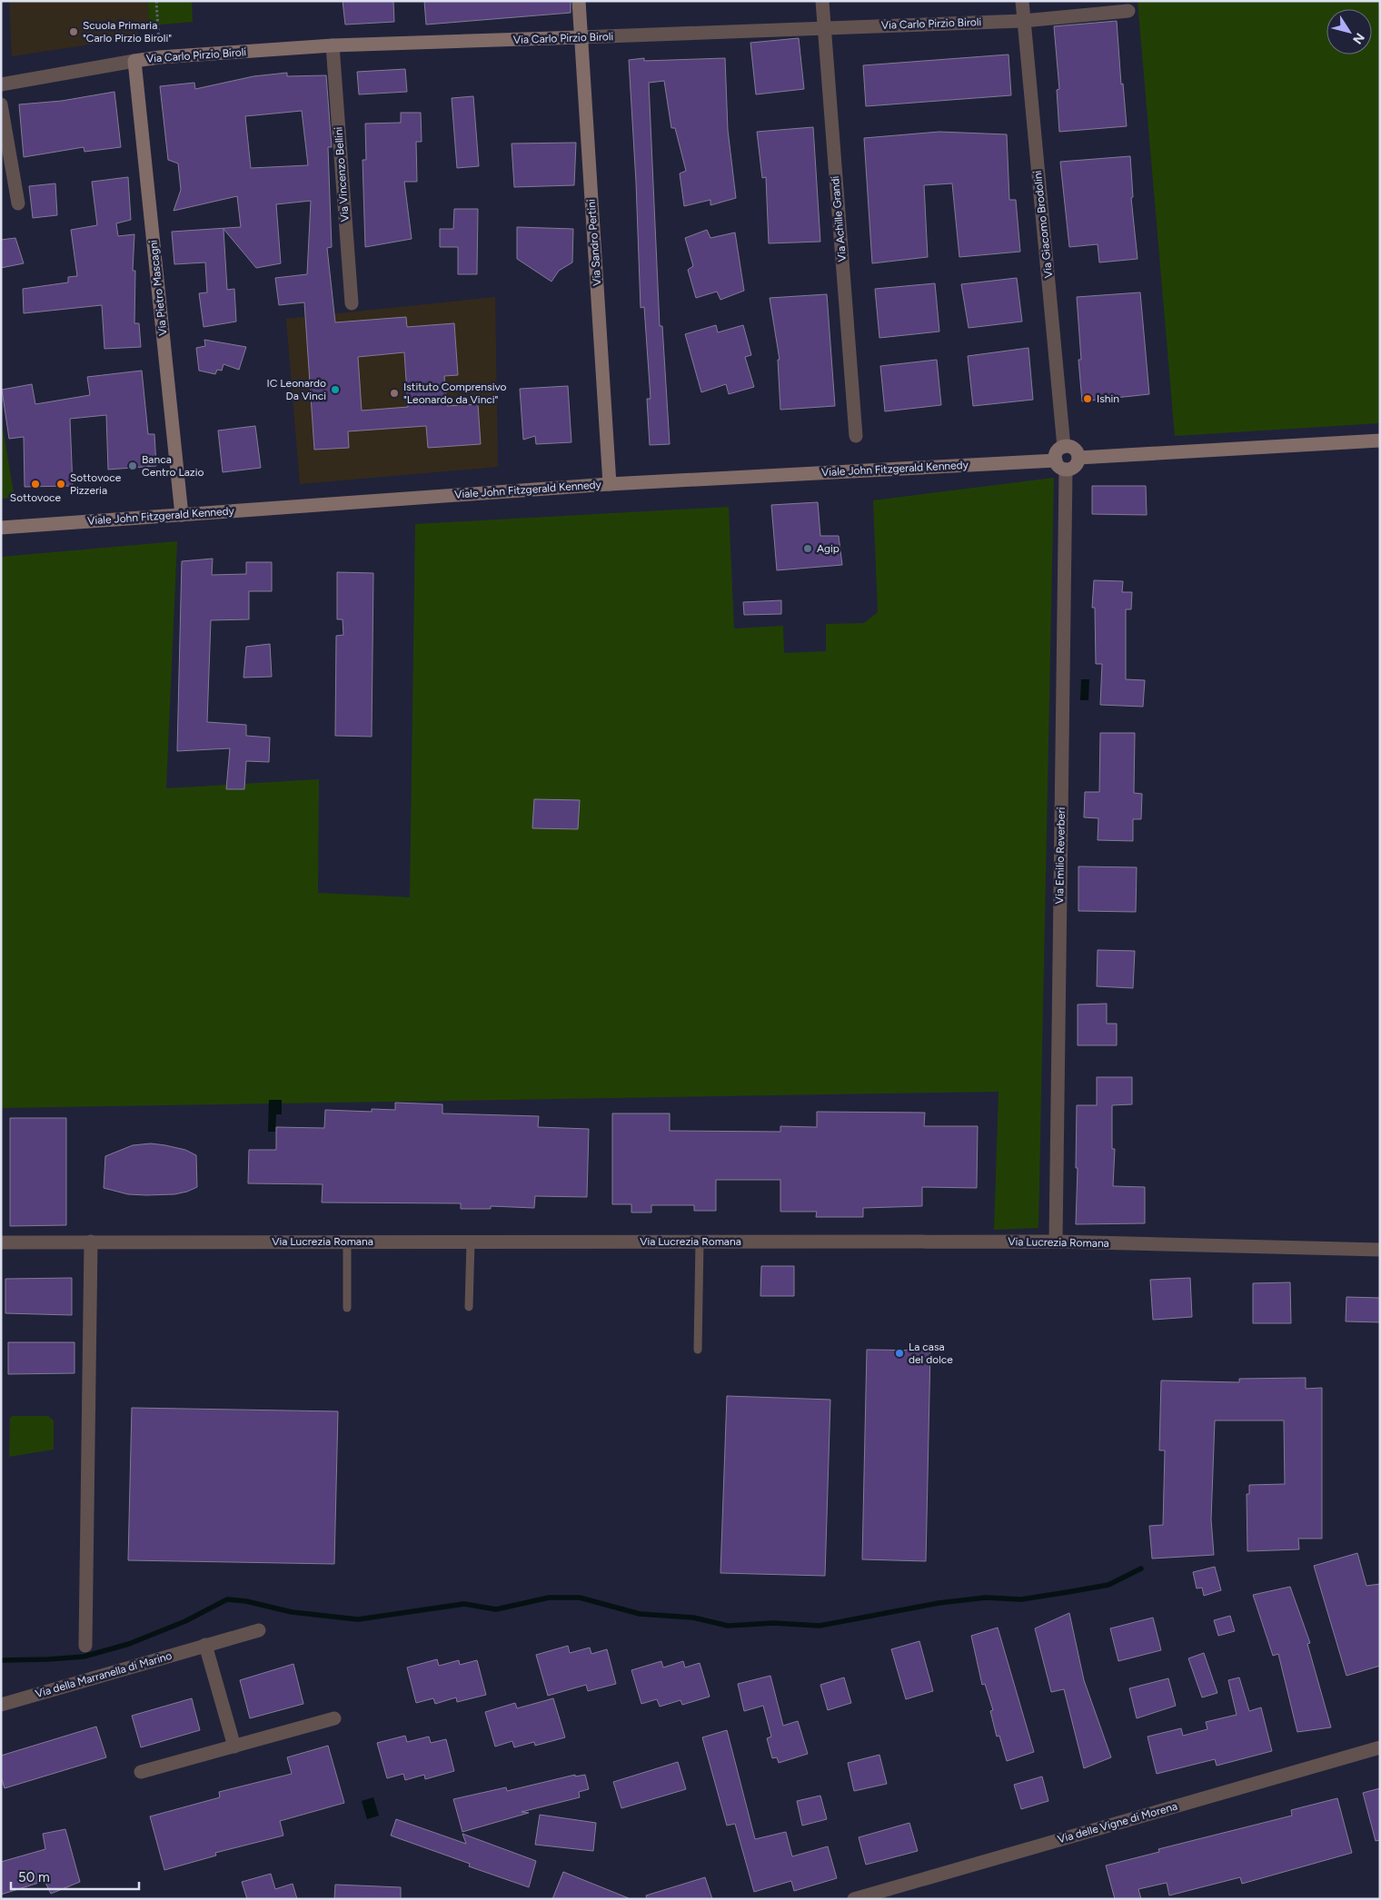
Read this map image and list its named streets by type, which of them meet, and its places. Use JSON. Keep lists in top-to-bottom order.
{
  "streets": {
    "street": [
      "Via Carlo Pirzio Biroli",
      "Via Vincenzo Bellini",
      "Via Achille Grandi",
      "Via Giacomo Brodolini",
      "Via Sandro Pertini",
      "Via Pietro Mascagni",
      "Viale John Fitzgerald Kennedy",
      "Via Emilio Reverberi",
      "Via Lucrezia Romana",
      "Via della Marranella di Marino",
      "Via delle Vigne di Morena"
    ]
  },
  "crossings": [
    ["Via Carlo Pirzio Biroli", "Via Vincenzo Bellini"],
    ["Via Carlo Pirzio Biroli", "Via Achille Grandi"],
    ["Via Carlo Pirzio Biroli", "Via Giacomo Brodolini"],
    ["Via Carlo Pirzio Biroli", "Via Sandro Pertini"],
    ["Via Carlo Pirzio Biroli", "Via Pietro Mascagni"],
    ["Via Giacomo Brodolini", "Viale John Fitzgerald Kennedy"],
    ["Via Giacomo Brodolini", "Via Emilio Reverberi"],
    ["Via Sandro Pertini", "Viale John Fitzgerald Kennedy"],
    ["Via Pietro Mascagni", "Viale John Fitzgerald Kennedy"],
    ["Viale John Fitzgerald Kennedy", "Via Emilio Reverberi"],
    ["Via Emilio Reverberi", "Via Lucrezia Romana"]
  ],
  "places": [
    "Scuola Primaria \"Carlo Pirzio Biroli\"",
    "IC Leonardo Da Vinci",
    "Istituto Comprensivo \"Leonardo da Vinci\"",
    "Ishin",
    "Banca Centro Lazio",
    "Sottovoce",
    "Sottovoce Pizzeria",
    "Agip",
    "La casa del dolce"
  ],
  "scale_bar": "50 m",
  "north": "bottom right"
}
